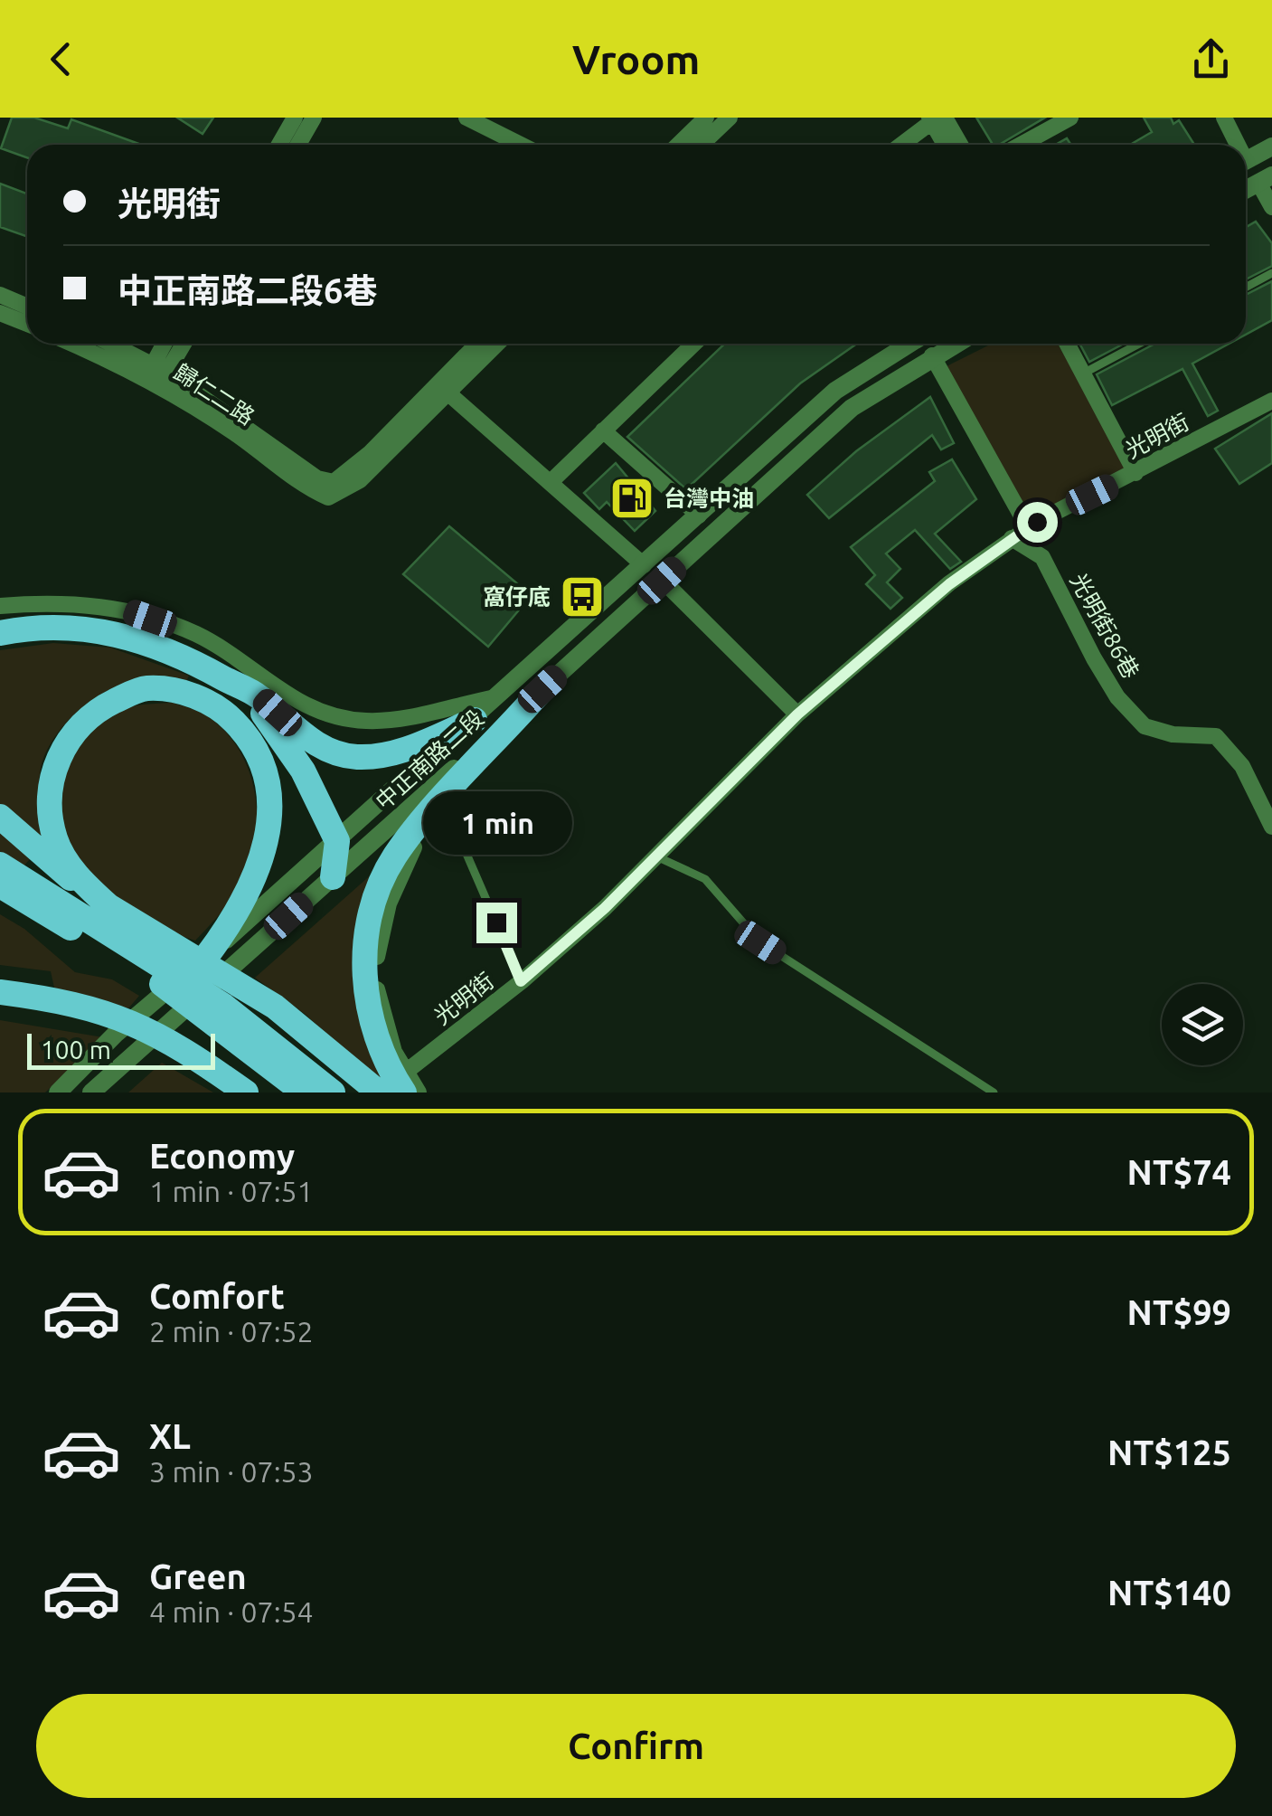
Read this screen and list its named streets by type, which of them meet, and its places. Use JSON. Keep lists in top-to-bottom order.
{
  "streets": {
    "street": [
      "歸仁二路",
      "光明街",
      "光明街86巷",
      "中正南路二段"
    ]
  },
  "crossings": [
    ["光明街", "光明街86巷"]
  ],
  "places": {
    "fuel station": ["台灣中油"],
    "bus stop": ["窩仔底"]
  },
  "scale_bar": "100 m",
  "page": {
    "header": "Vroom",
    "banner": ["光明街", "中正南路二段6巷"],
    "bubble": "1 min",
    "scale": "100 m",
    "list": [
      {
        "name": "Economy",
        "note": "1 min · 07:51",
        "value": "NT$74"
      },
      {
        "name": "Comfort",
        "note": "2 min · 07:52",
        "value": "NT$99"
      },
      {
        "name": "XL",
        "note": "3 min · 07:53",
        "value": "NT$125"
      },
      {
        "name": "Green",
        "note": "4 min · 07:54",
        "value": "NT$140"
      }
    ],
    "buttons": "Confirm"
  }
}
